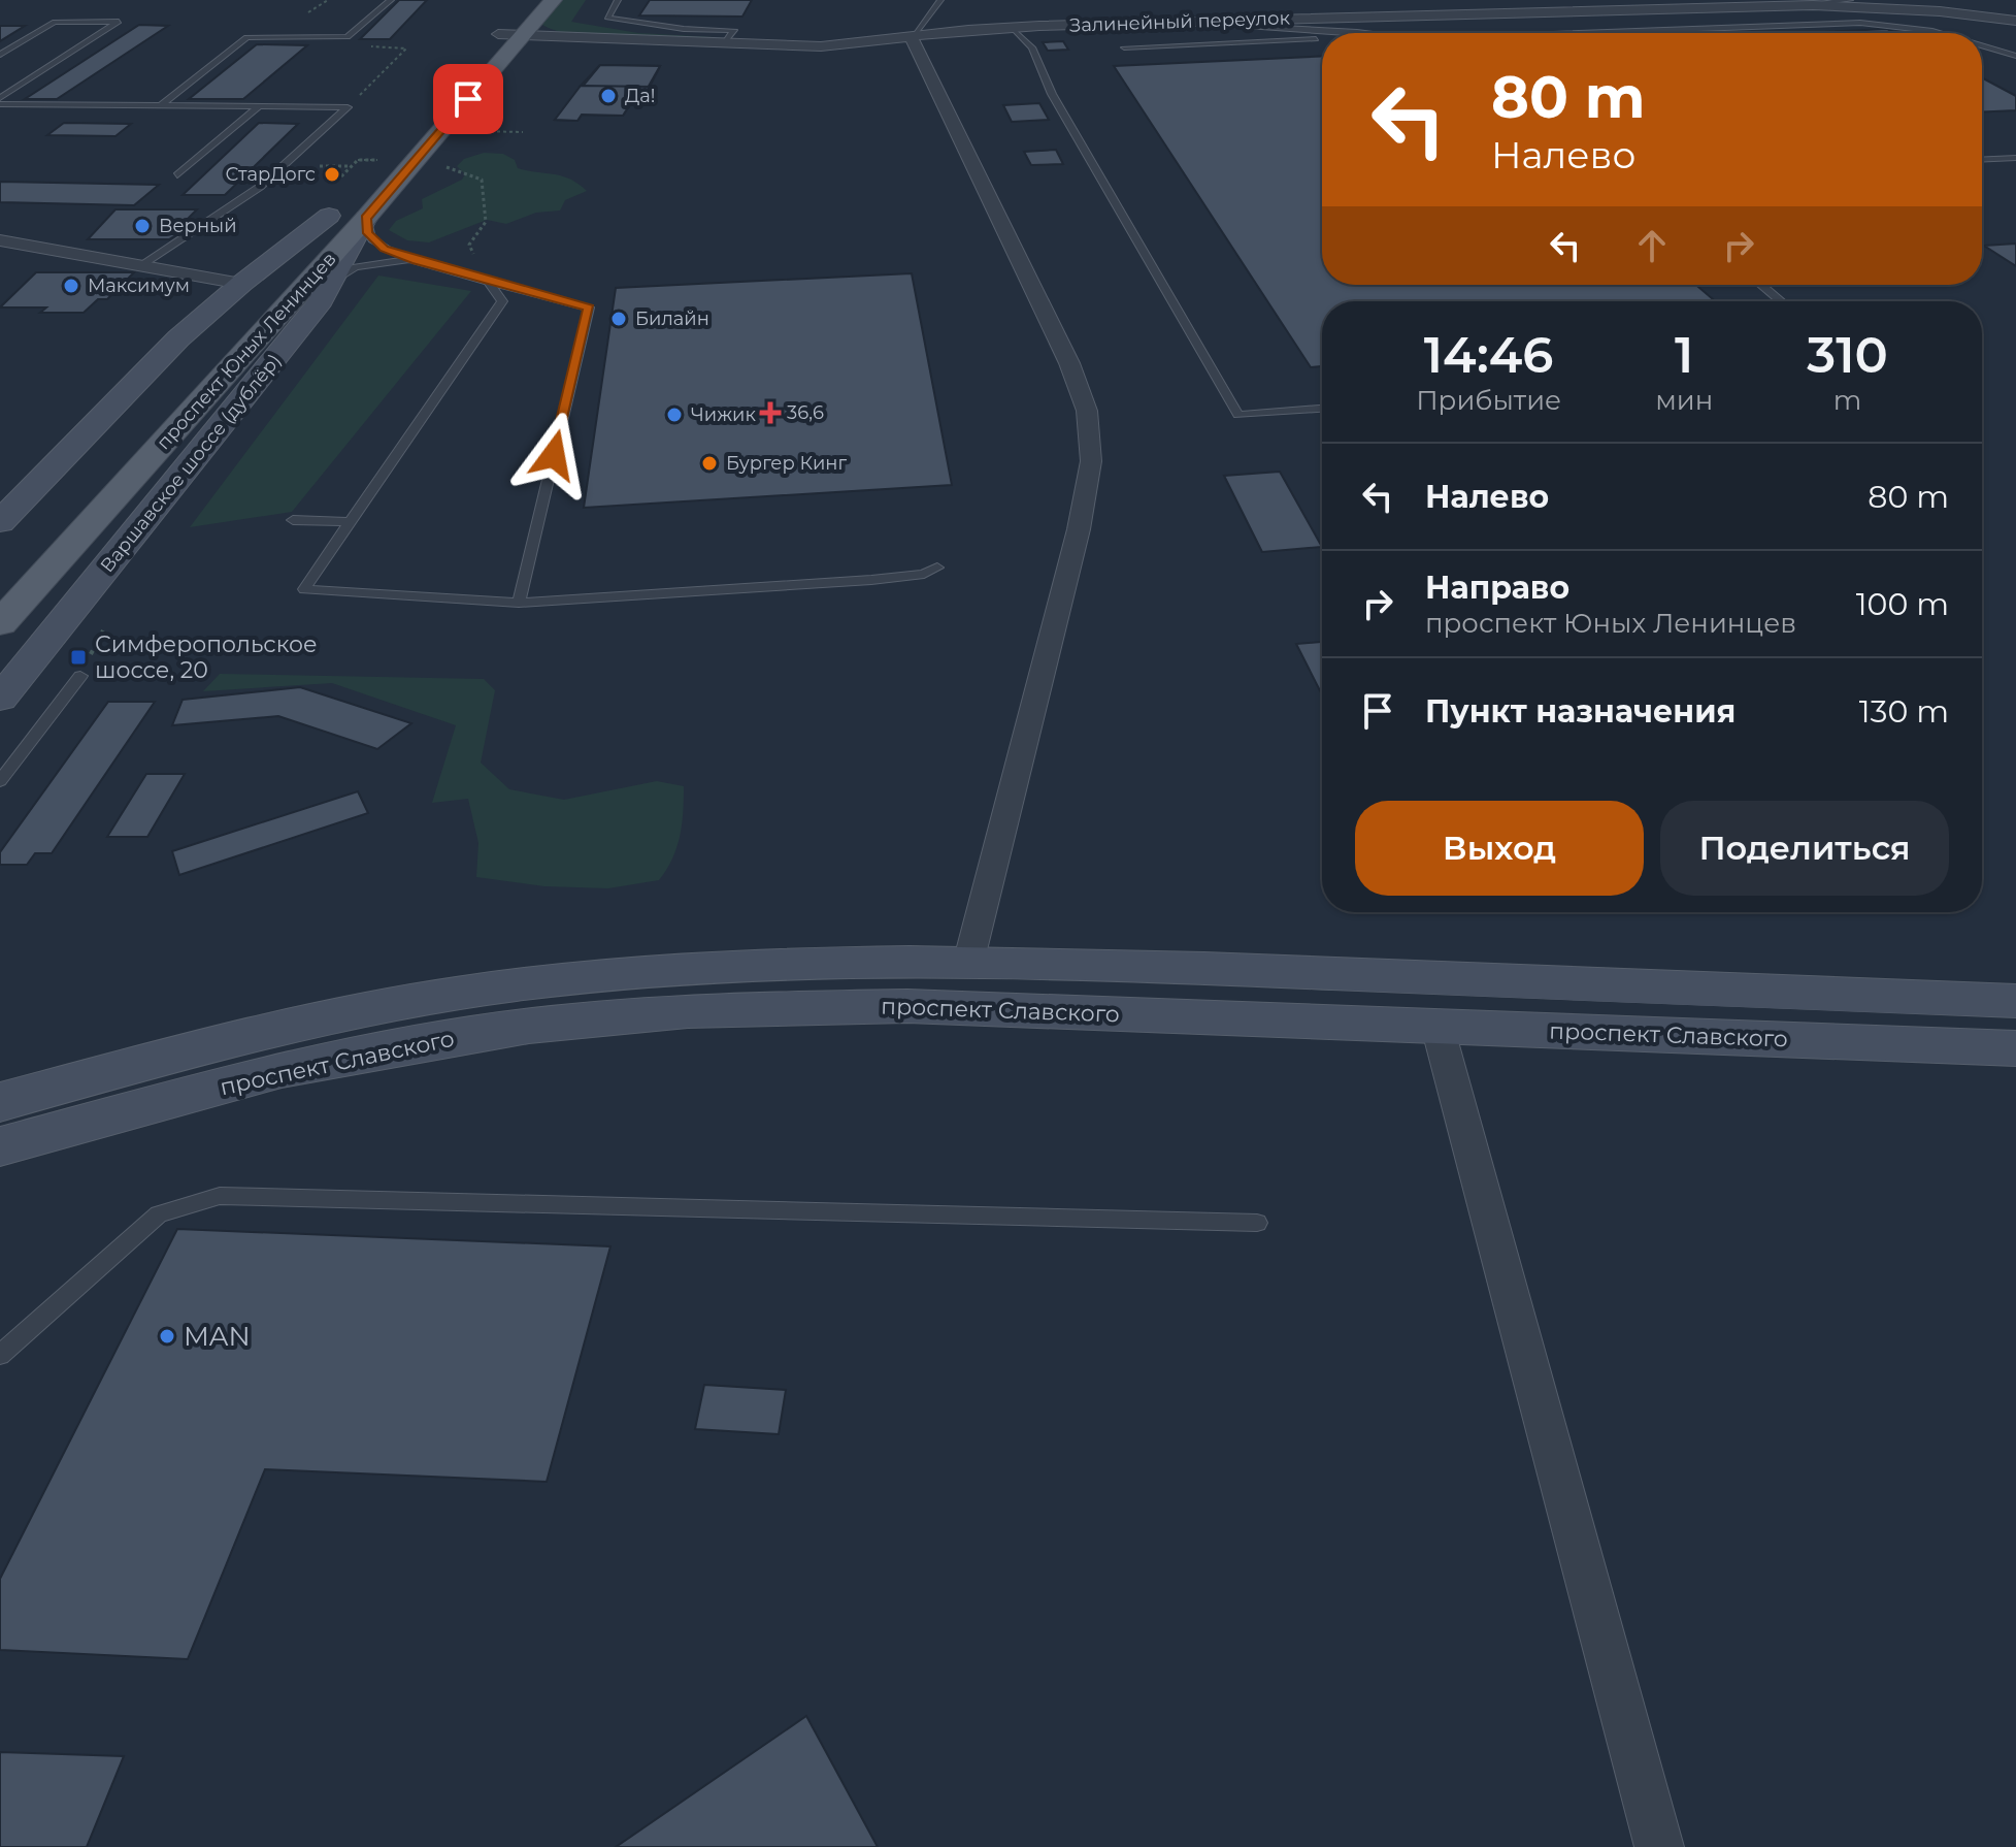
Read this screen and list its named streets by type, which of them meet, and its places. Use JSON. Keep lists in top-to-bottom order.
{
  "streets": {
    "main road": ["проспект Юных Ленинцев", "Варшавское шоссе (дублёр)", "проспект Славского"],
    "street": ["Залинейный переулок"]
  },
  "crossings": [
    ["Залинейный переулок", "проспект Юных Ленинцев"],
    ["проспект Юных Ленинцев", "Варшавское шоссе (дублёр)"]
  ],
  "places": {
    "other": [
      "Да!",
      "СтарДогс",
      "Верный",
      "Максимум",
      "Билайн",
      "Чижик",
      "Бургер Кинг",
      "MAN"
    ],
    "health": ["36,6"],
    "transit": ["Симферопольское шоссе, 20"]
  },
  "page": {
    "turn": ["80 m", "Налево"],
    "eta": [
      "14:46",
      "Прибытие",
      "1",
      "мин",
      "310",
      "m"
    ],
    "list": [
      {
        "name": "Налево",
        "value": "80 m"
      },
      {
        "name": "Направо",
        "note": "проспект Юных Ленинцев",
        "value": "100 m"
      },
      {
        "name": "Пункт назначения",
        "value": "130 m"
      }
    ],
    "buttons": ["Выход", "Поделиться"]
  }
}
